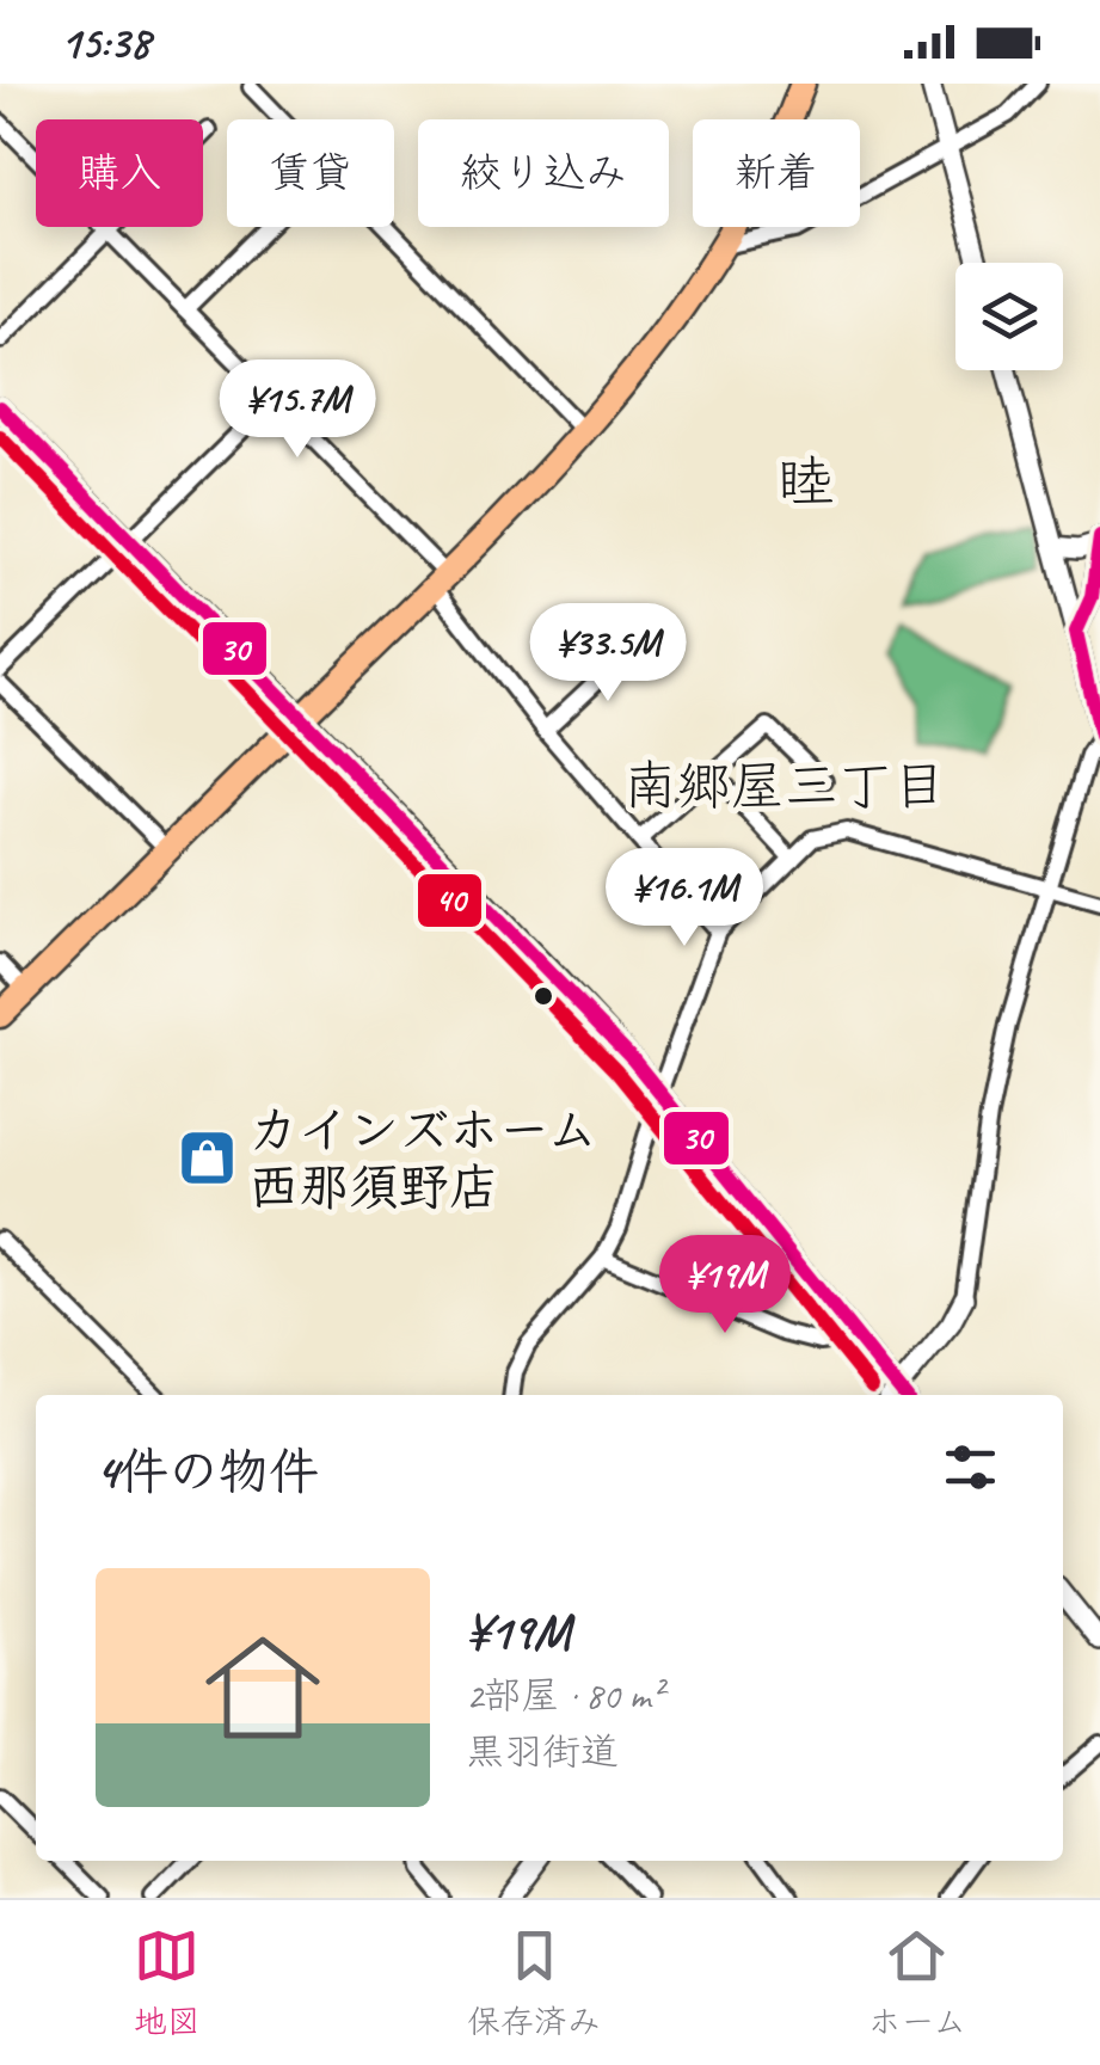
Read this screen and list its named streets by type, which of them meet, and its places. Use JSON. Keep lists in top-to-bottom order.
{
  "districts": ["睦", "南郷屋三丁目"],
  "places": {
    "shop": ["カインズホーム 西那須野店"]
  },
  "lines": ["transit line 30", "transit line 40"],
  "page": {
    "status": "15:38",
    "chip": [
      "購入",
      "賃貸",
      "絞り込み",
      "新着"
    ],
    "price": [
      "¥15.7M",
      "¥33.5M",
      "¥16.1M",
      "¥19M"
    ],
    "heading": "4件の物件",
    "list": [
      {
        "name": "¥19M",
        "note": "2部屋 · 80 m² · 黒羽街道"
      }
    ],
    "tabs": ["地図", "保存済み", "ホーム"]
  }
}
